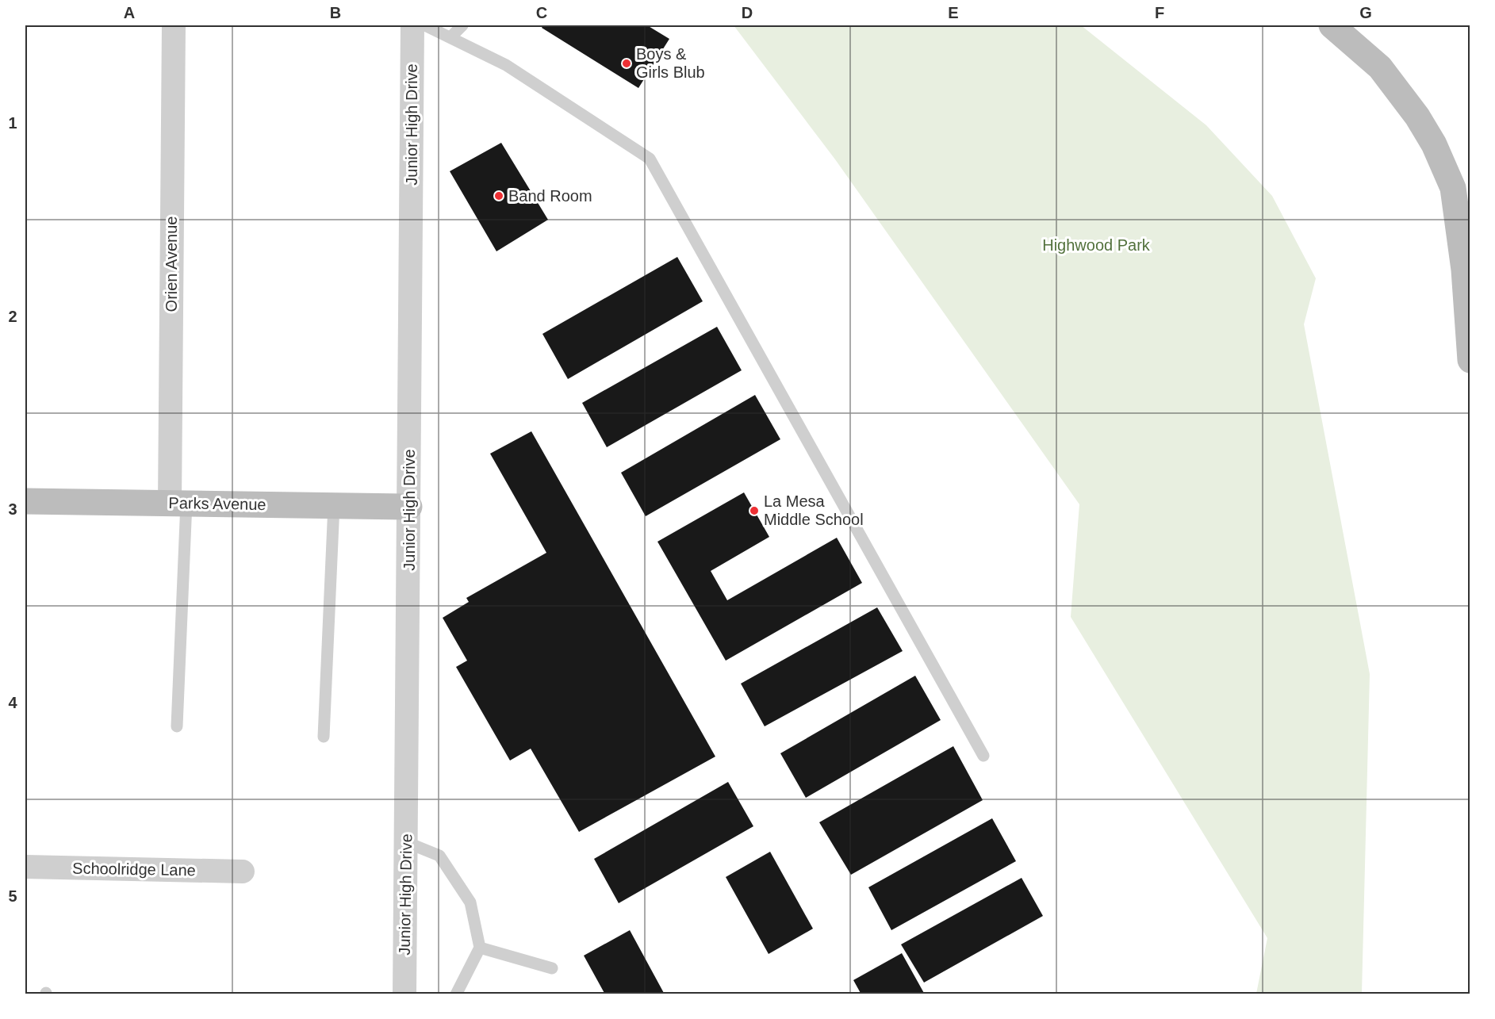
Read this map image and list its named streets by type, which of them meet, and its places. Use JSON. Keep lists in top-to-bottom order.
{
  "streets": {
    "street": [
      "Junior High Drive",
      "Orien Avenue",
      "Parks Avenue",
      "Schoolridge Lane"
    ]
  },
  "crossings": [
    ["Junior High Drive", "Parks Avenue"],
    ["Orien Avenue", "Parks Avenue"]
  ],
  "parks": ["Highwood Park"],
  "places": ["Boys & Girls Blub", "Band Room", "La Mesa Middle School"],
  "grid": {
    "columns": [
      "A",
      "B",
      "C",
      "D",
      "E",
      "F",
      "G"
    ],
    "rows": [
      "1",
      "2",
      "3",
      "4",
      "5"
    ]
  }
}
